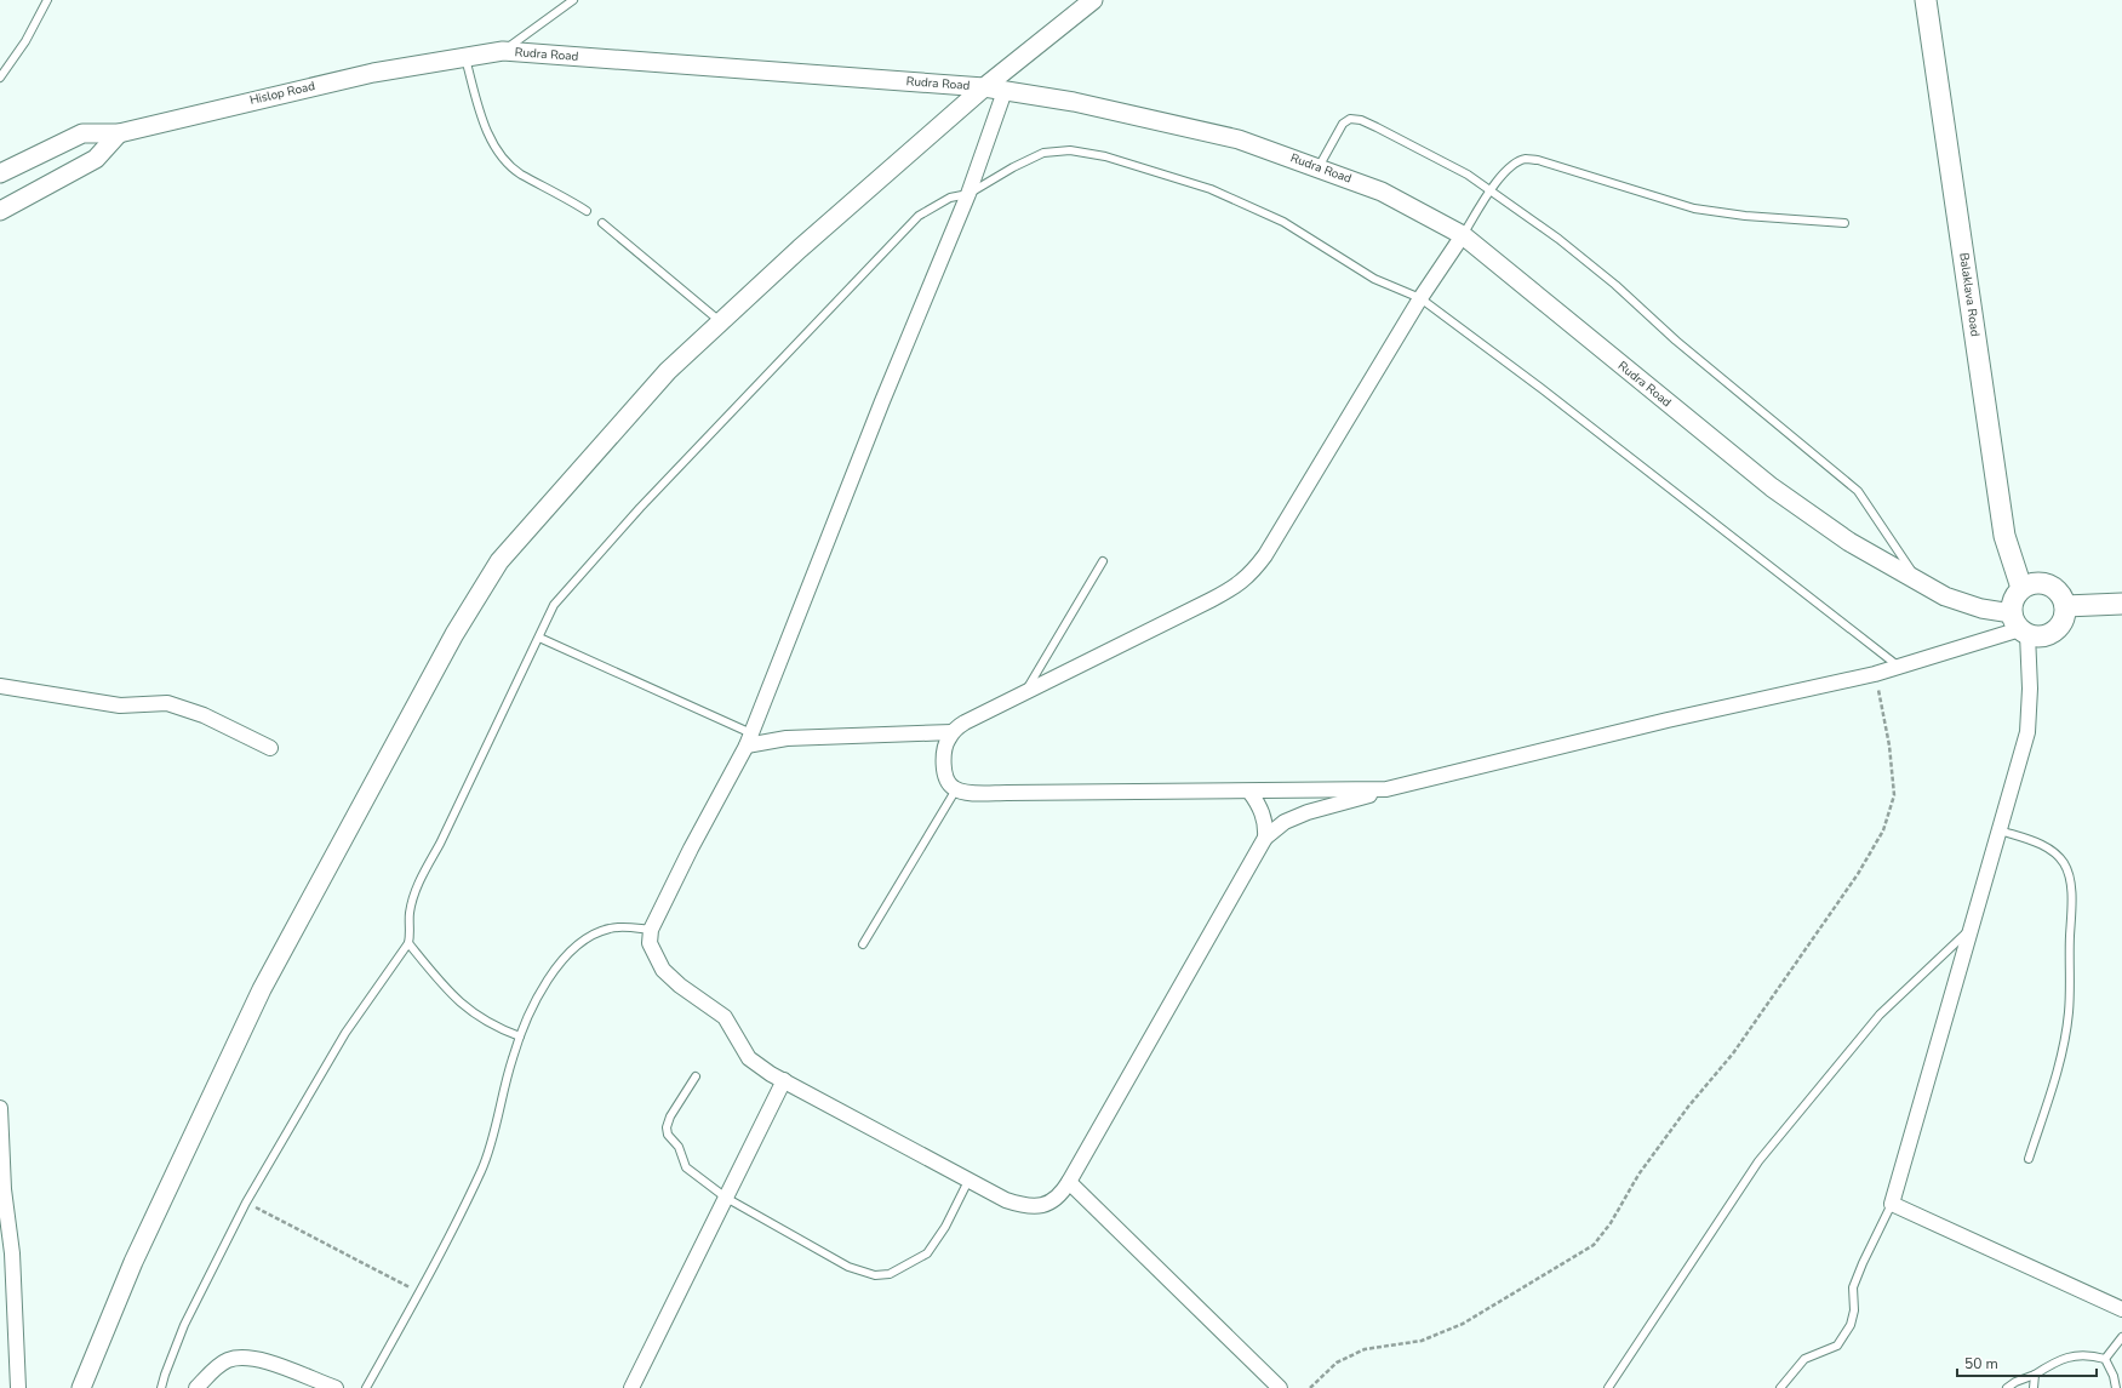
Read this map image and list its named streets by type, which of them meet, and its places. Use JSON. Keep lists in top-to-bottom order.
{
  "streets": {
    "main road": ["Balaklava Road"],
    "street": ["Rudra Road", "Hislop Road"]
  },
  "crossings": [
    ["Rudra Road", "Hislop Road"],
    ["Rudra Road", "Balaklava Road"]
  ],
  "scale_bar": "50 m"
}
